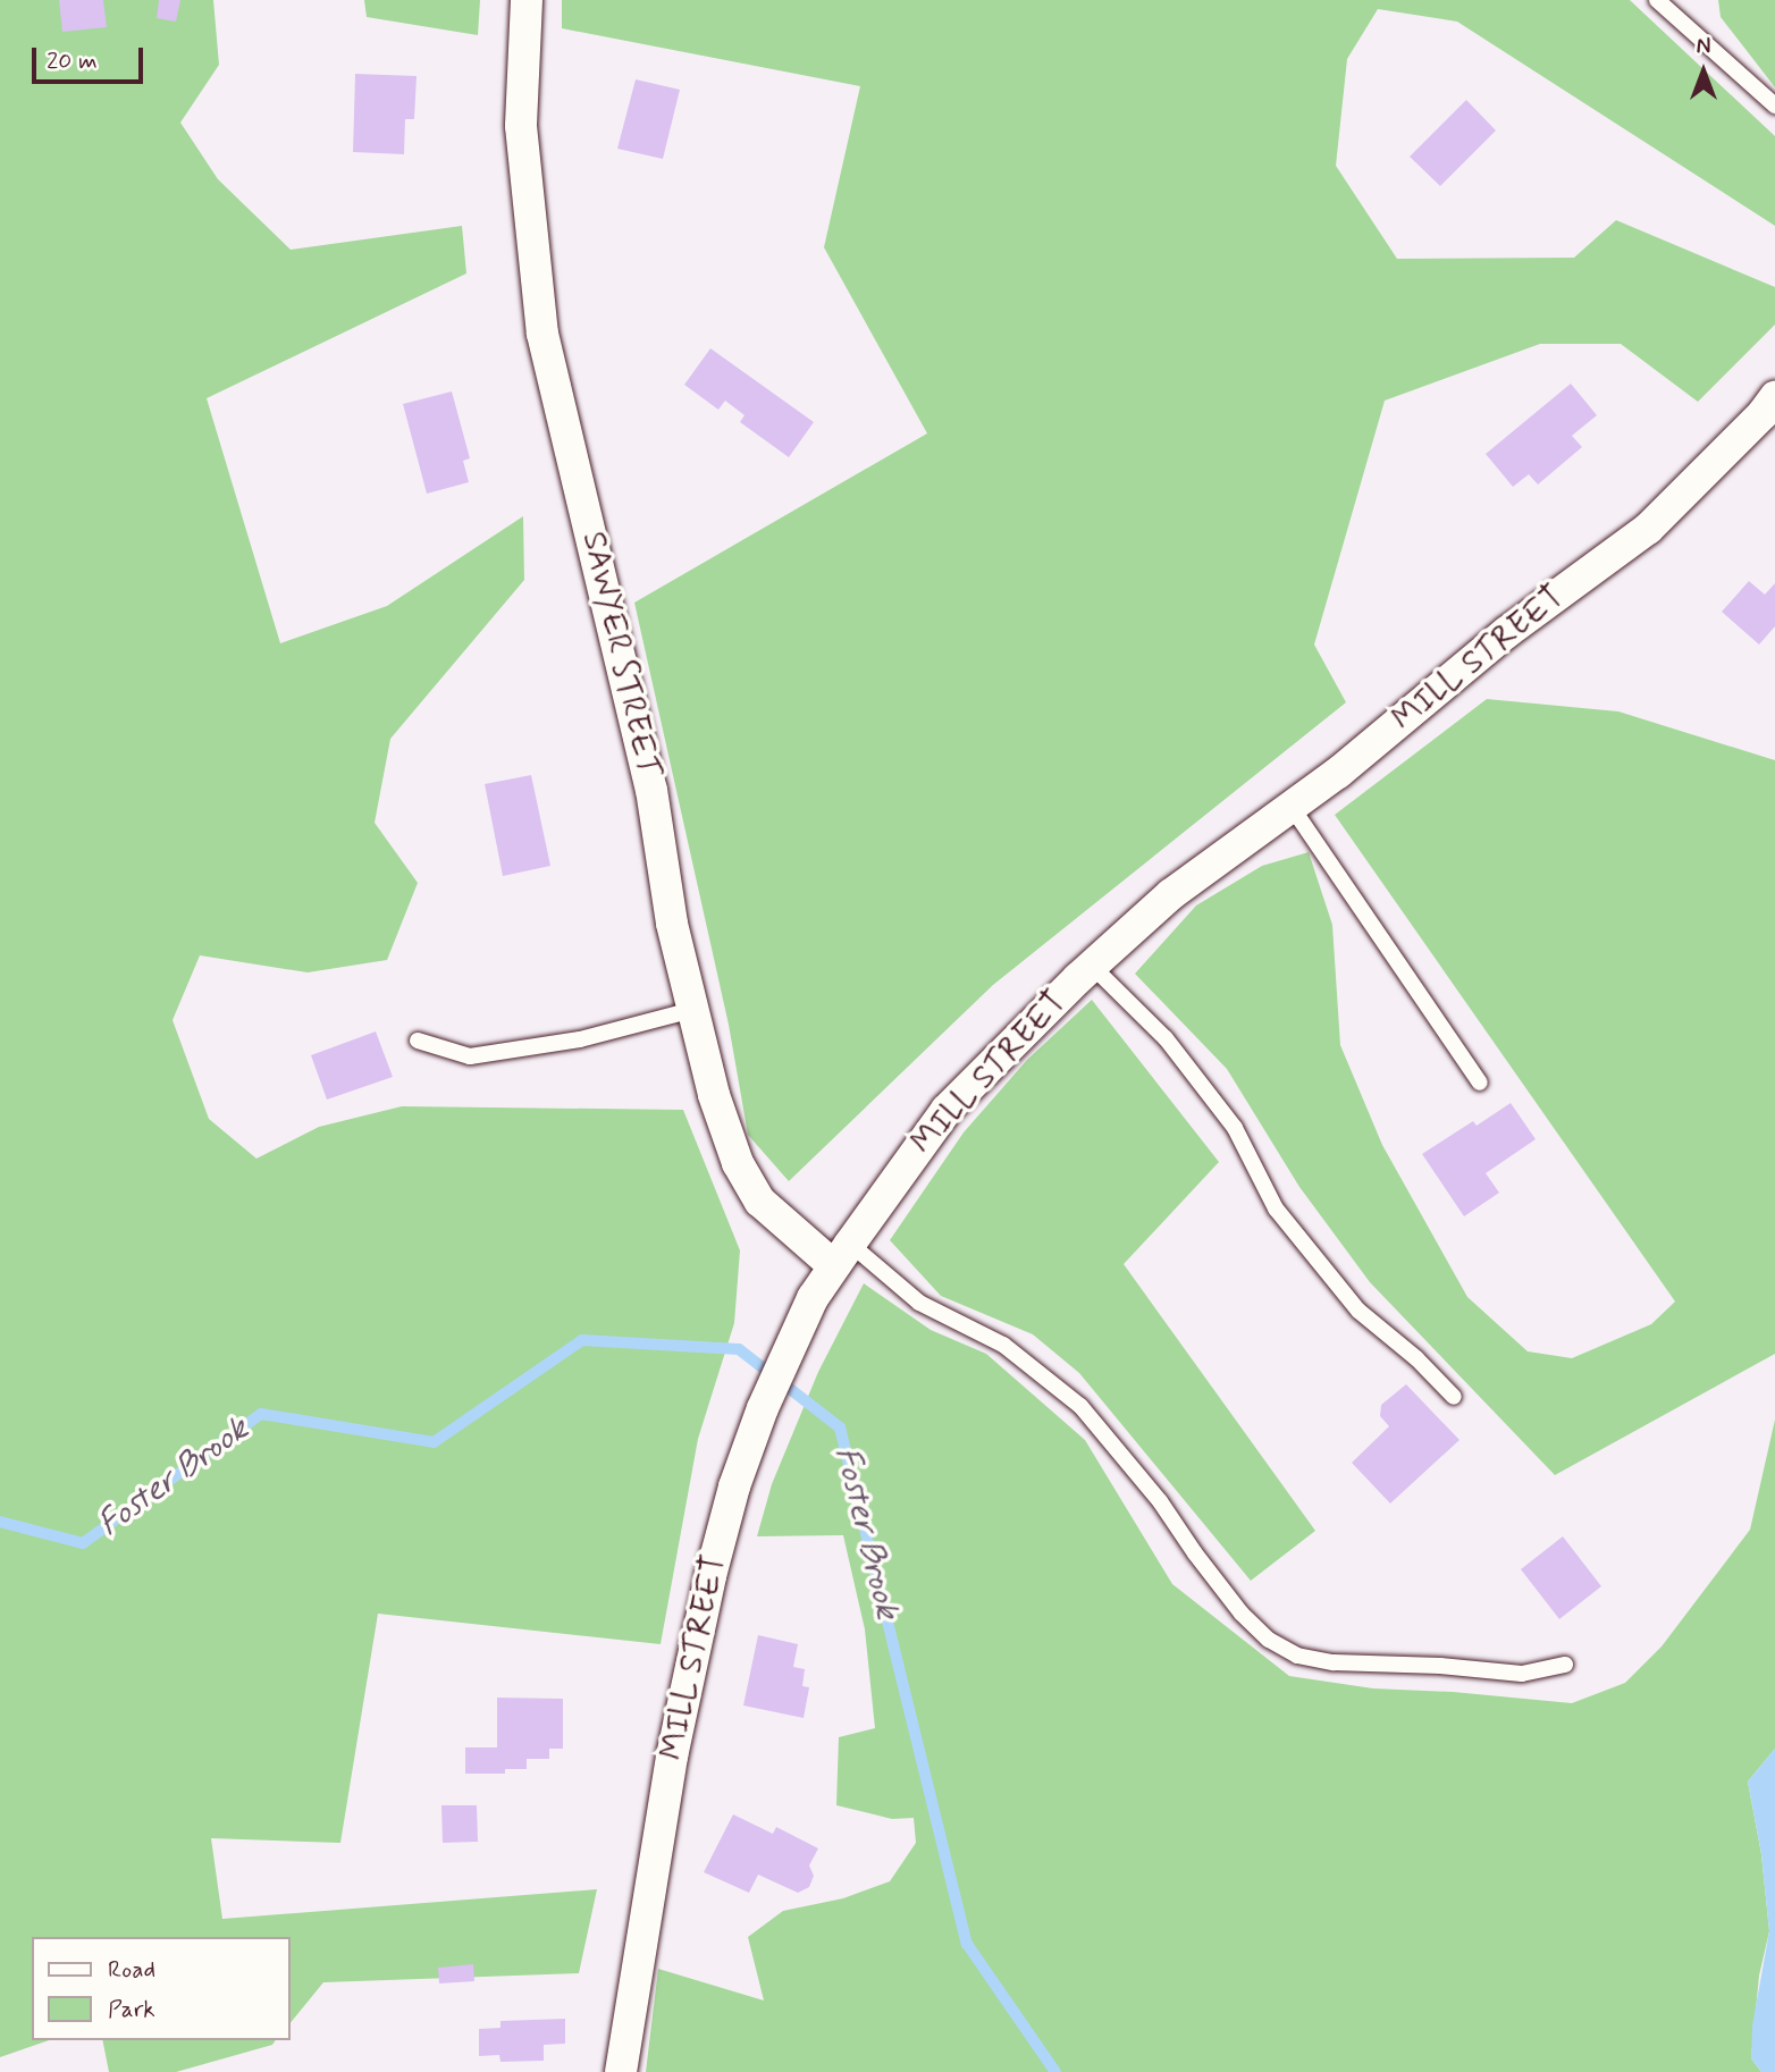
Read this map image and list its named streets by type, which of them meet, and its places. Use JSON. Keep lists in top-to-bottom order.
{
  "streets": {
    "street": ["SAWYER STREET", "MILL STREET"]
  },
  "crossings": [
    ["SAWYER STREET", "MILL STREET"]
  ],
  "water": ["Foster Brook"],
  "legend": ["Road", "Park"],
  "scale_bar": "20 m",
  "north": "top"
}
